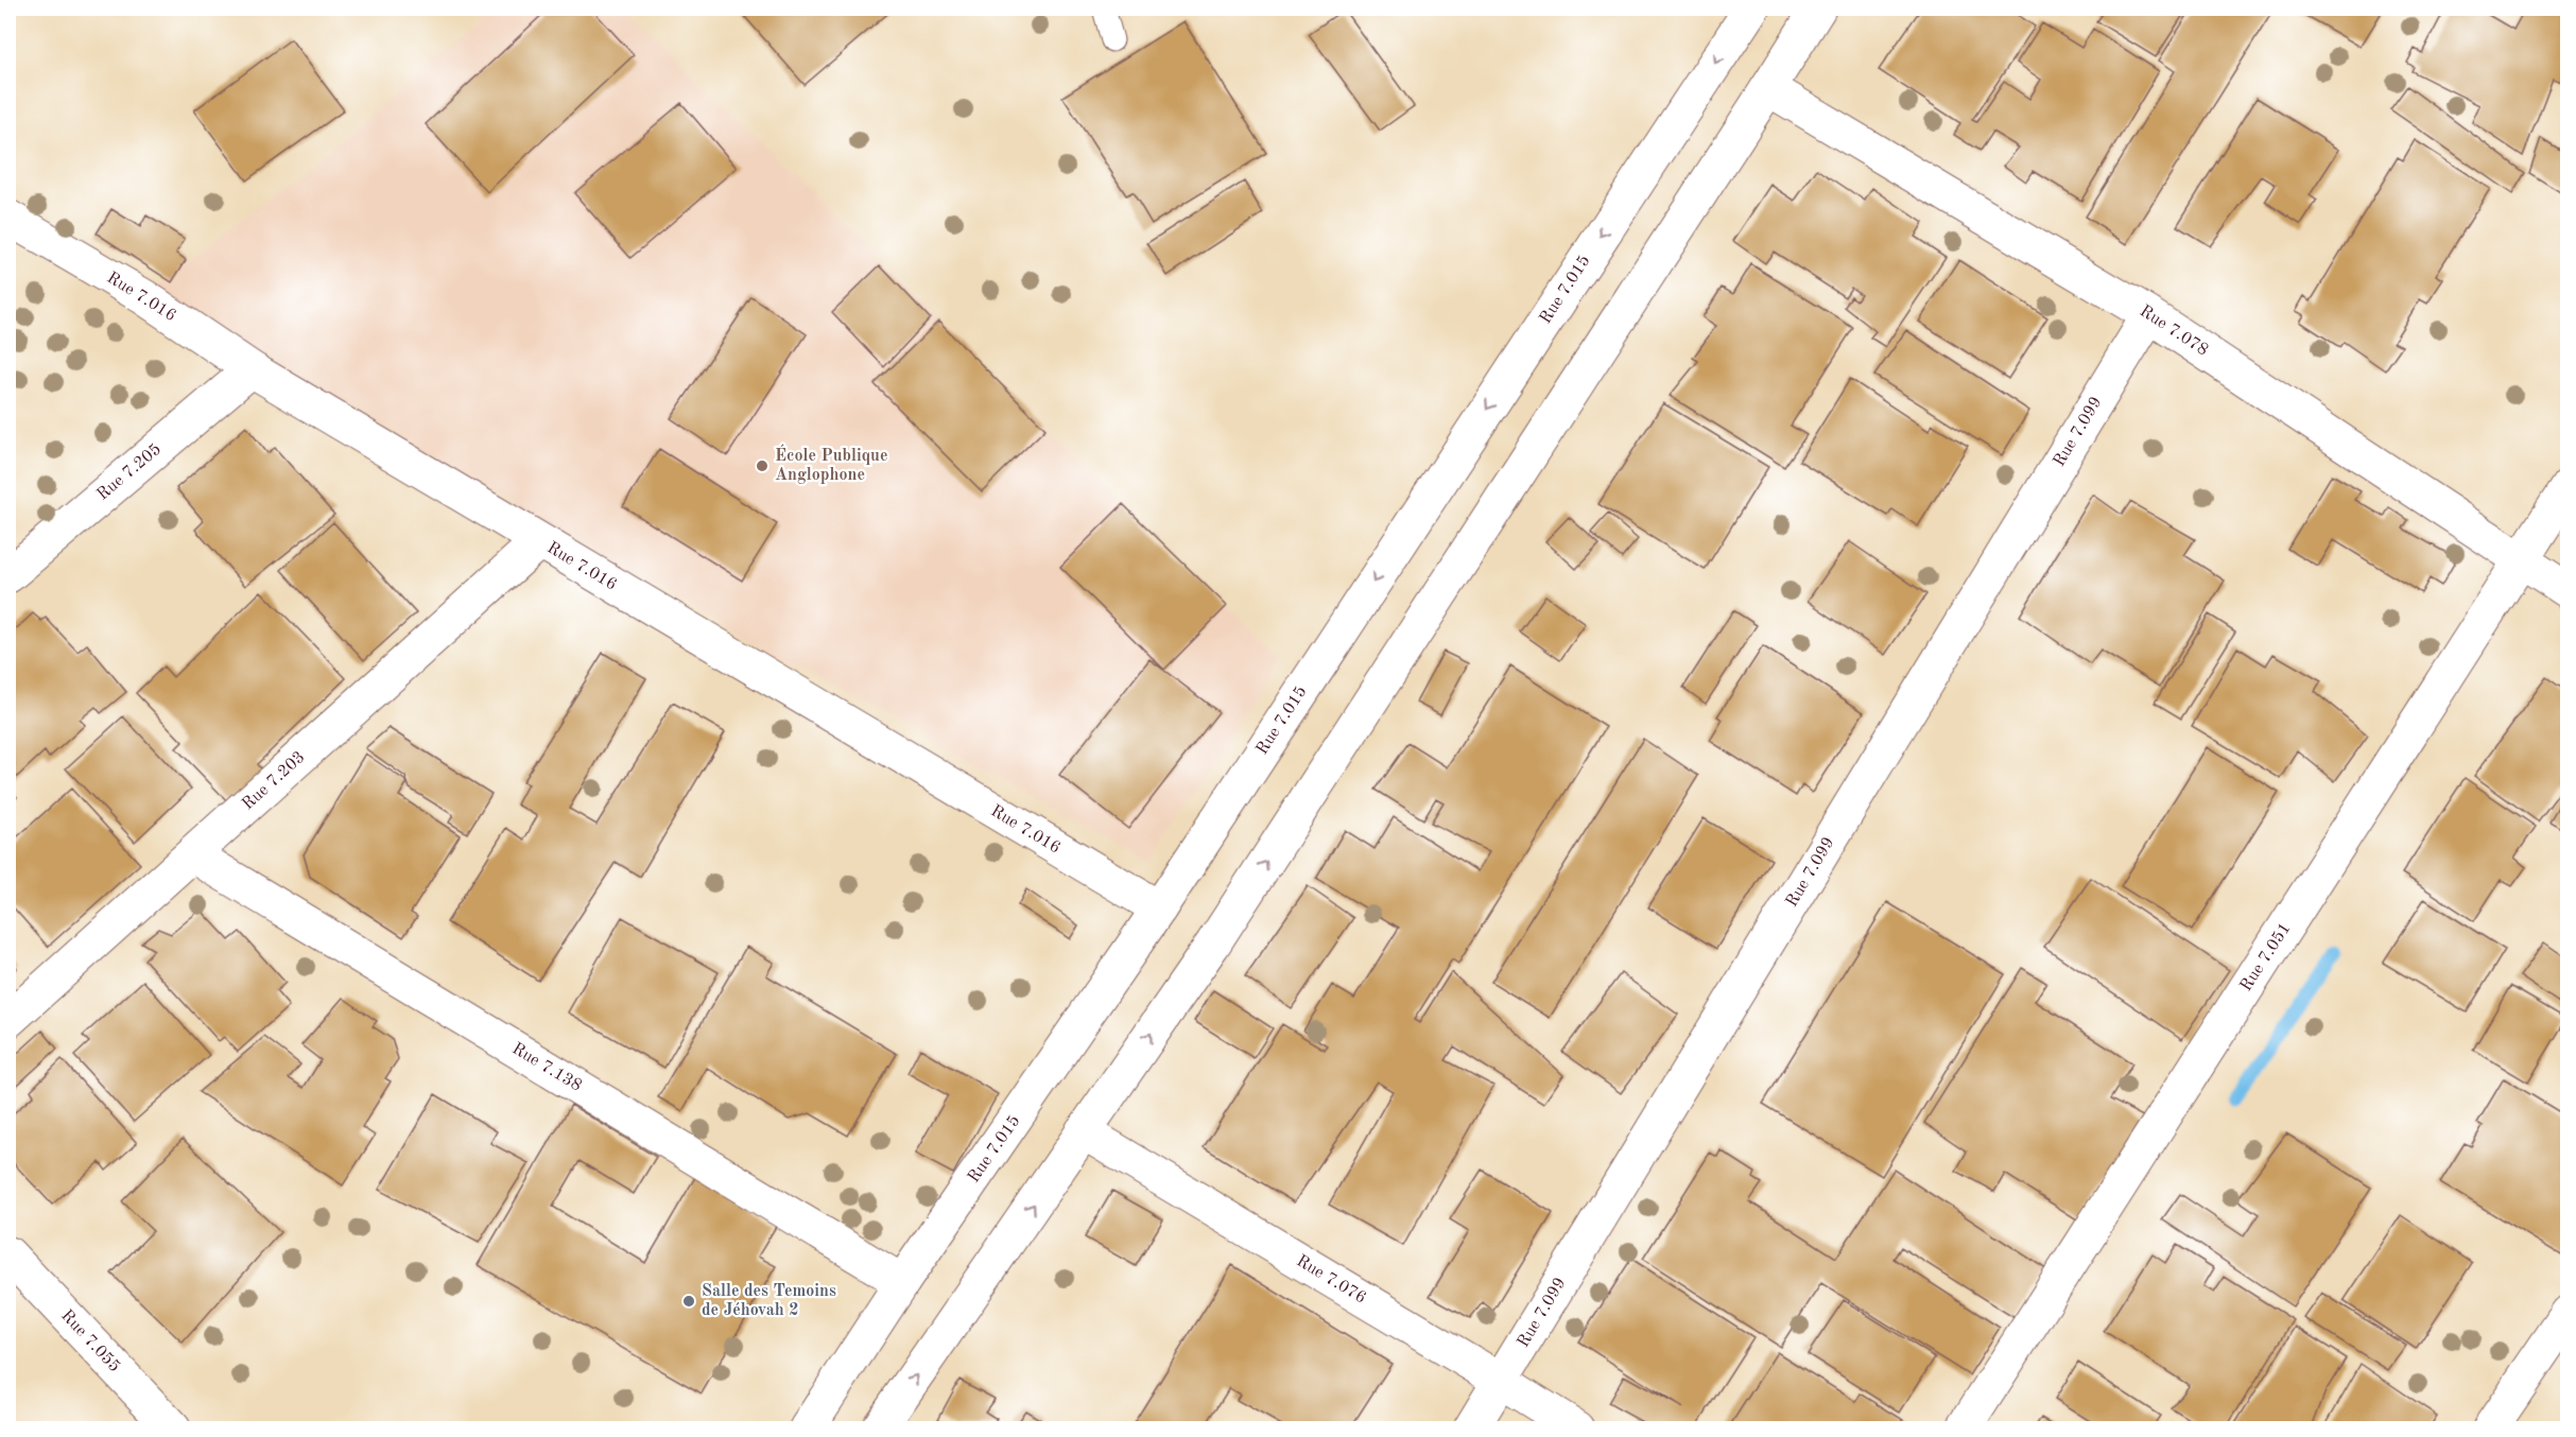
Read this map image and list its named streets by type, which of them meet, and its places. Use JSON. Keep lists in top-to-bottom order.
{
  "streets": {
    "street": [
      "Rue 7.015",
      "Rue 7.016",
      "Rue 7.078",
      "Rue 7.099",
      "Rue 7.205",
      "Rue 7.203",
      "Rue 7.051",
      "Rue 7.138",
      "Rue 7.076",
      "Rue 7.055"
    ]
  },
  "crossings": [
    ["Rue 7.015", "Rue 7.016"],
    ["Rue 7.015", "Rue 7.138"],
    ["Rue 7.016", "Rue 7.205"],
    ["Rue 7.016", "Rue 7.203"],
    ["Rue 7.078", "Rue 7.099"],
    ["Rue 7.078", "Rue 7.051"],
    ["Rue 7.099", "Rue 7.076"],
    ["Rue 7.203", "Rue 7.138"]
  ],
  "places": ["École Publique Anglophone", "Salle des Temoins de Jéhovah 2"]
}
